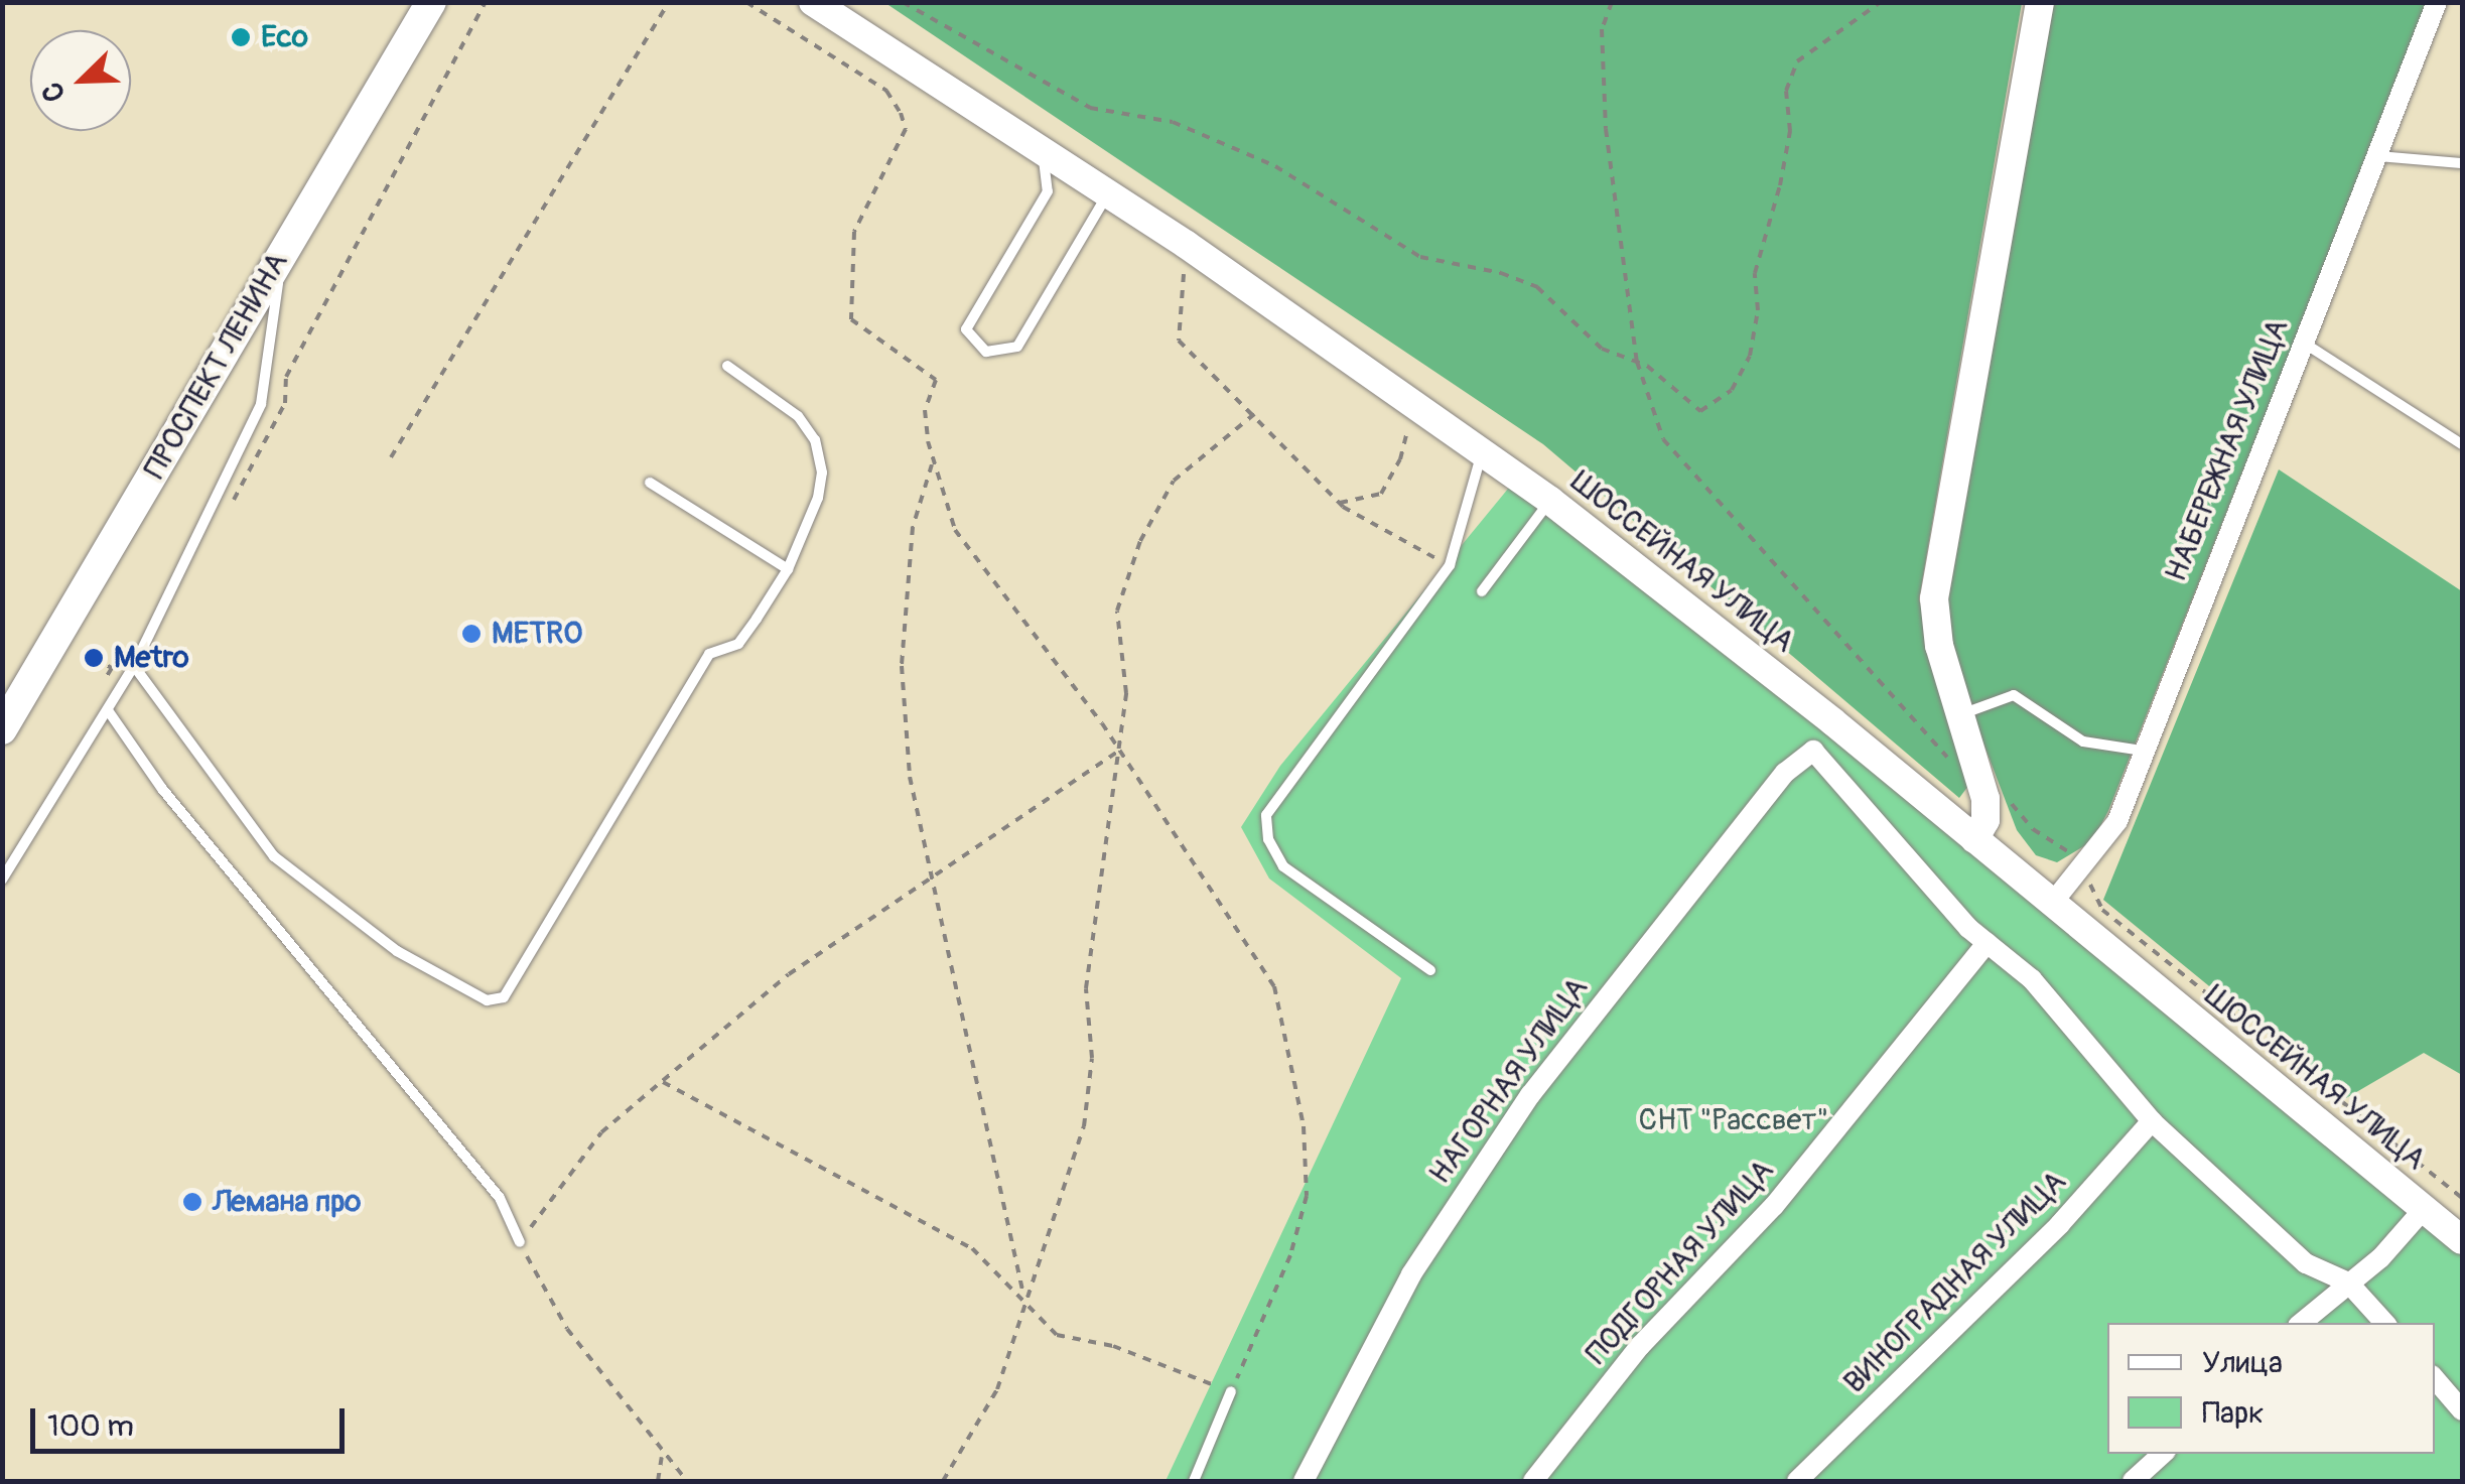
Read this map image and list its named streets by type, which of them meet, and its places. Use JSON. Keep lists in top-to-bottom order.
{
  "streets": {
    "main road": ["ПРОСПЕКТ ЛЕНИНА"],
    "street": [
      "НАБЕРЕЖНАЯ УЛИЦА",
      "ШОССЕЙНАЯ УЛИЦА",
      "НАГОРНАЯ УЛИЦА",
      "ПОДГОРНАЯ УЛИЦА",
      "ВИНОГРАДНАЯ УЛИЦА"
    ]
  },
  "crossings": [
    ["НАБЕРЕЖНАЯ УЛИЦА", "ШОССЕЙНАЯ УЛИЦА"],
    ["ШОССЕЙНАЯ УЛИЦА", "НАГОРНАЯ УЛИЦА"]
  ],
  "parks": ["СНТ \"Рассвет\""],
  "places": [
    "Eco",
    "METRO",
    "Metro",
    "Лемана про"
  ],
  "legend": ["Улица", "Парк"],
  "scale_bar": "100 m",
  "north": "bottom left"
}
